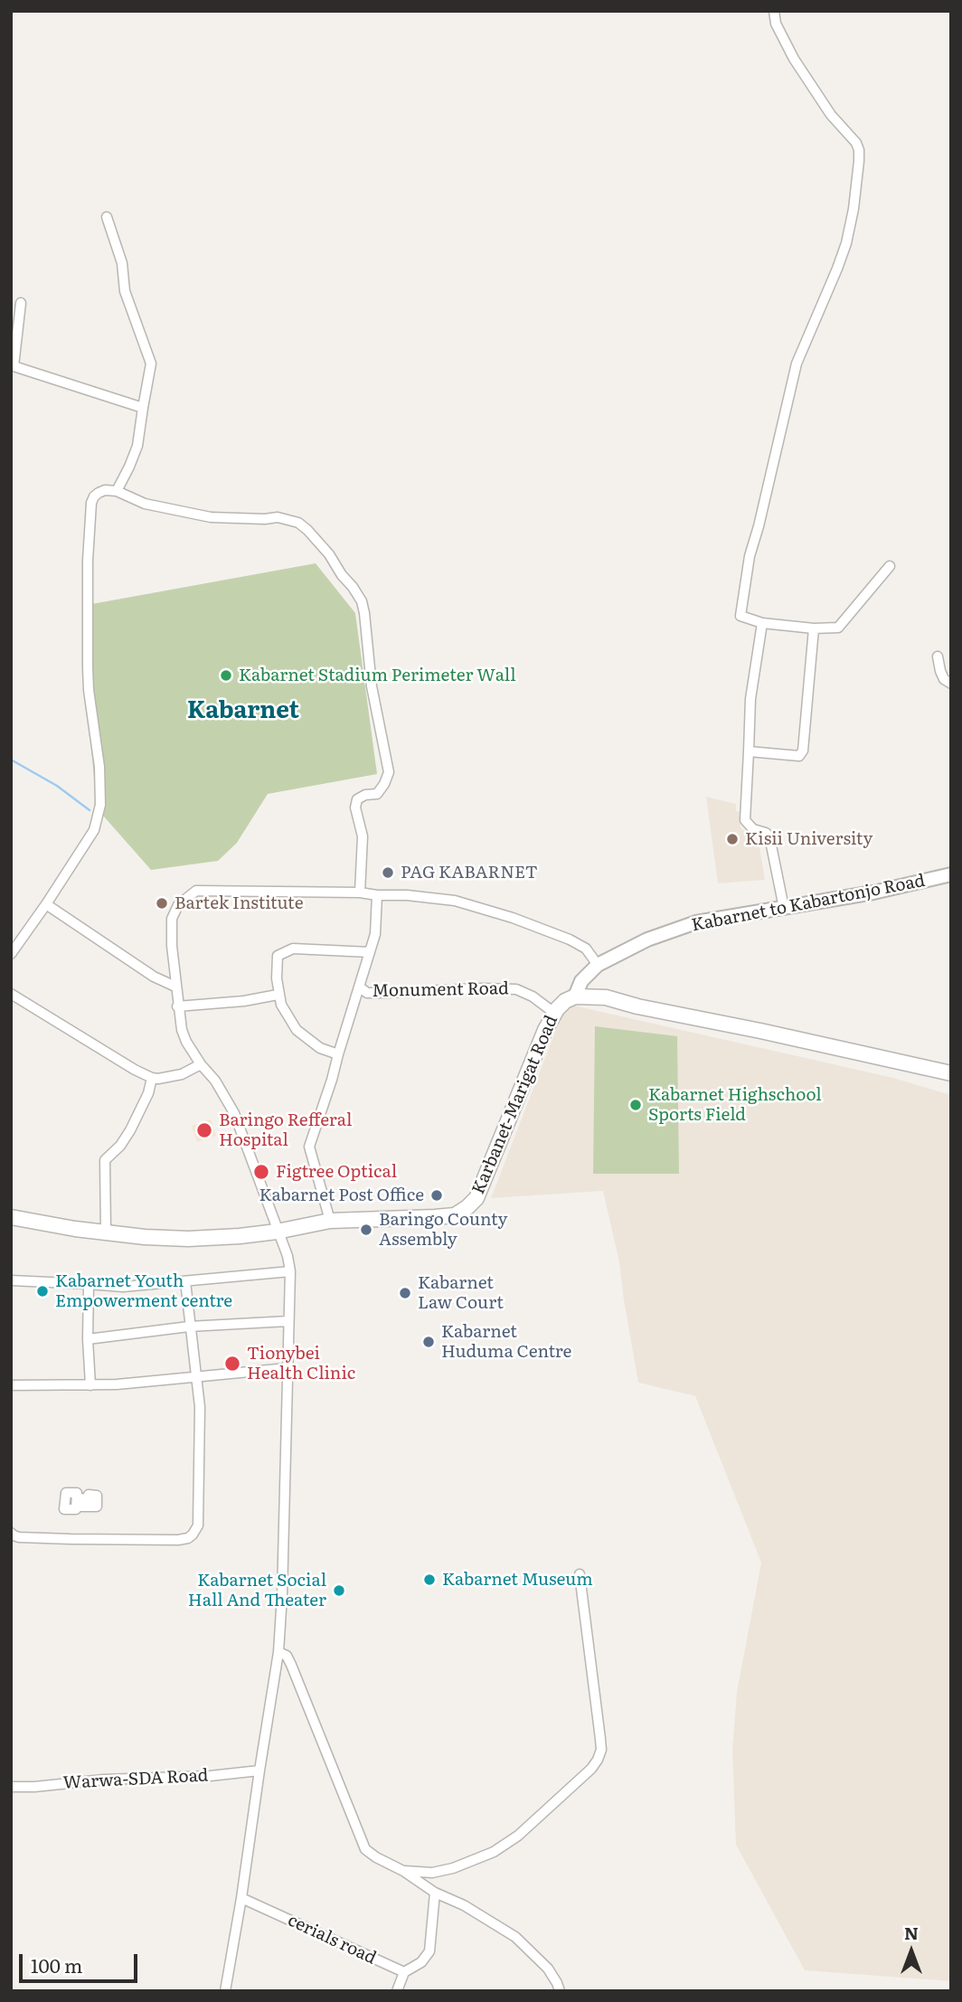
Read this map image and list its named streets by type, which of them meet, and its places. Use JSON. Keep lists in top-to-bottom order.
{
  "streets": {
    "main road": ["Kabarnet to Kabartonjo Road", "Karbanet-Marigat Road"],
    "street": ["Monument Road", "Warwa-SDA Road", "cerials road"]
  },
  "crossings": [
    ["Kabarnet to Kabartonjo Road", "Karbanet-Marigat Road"],
    ["Monument Road", "Karbanet-Marigat Road"]
  ],
  "districts": ["Kabarnet"],
  "places": [
    "Kabarnet Stadium Perimeter Wall",
    "Kisii University",
    "PAG KABARNET",
    "Bartek Institute",
    "Kabarnet Highschool Sports Field",
    "Baringo Refferal Hospital",
    "Figtree Optical",
    "Kabarnet Post Office",
    "Baringo County Assembly",
    "Kabarnet Youth Empowerment centre",
    "Kabarnet Law Court",
    "Kabarnet Huduma Centre",
    "Tionybei Health Clinic",
    "Kabarnet Museum",
    "Kabarnet Social Hall And Theater"
  ],
  "scale_bar": "100 m",
  "north": "top"
}
